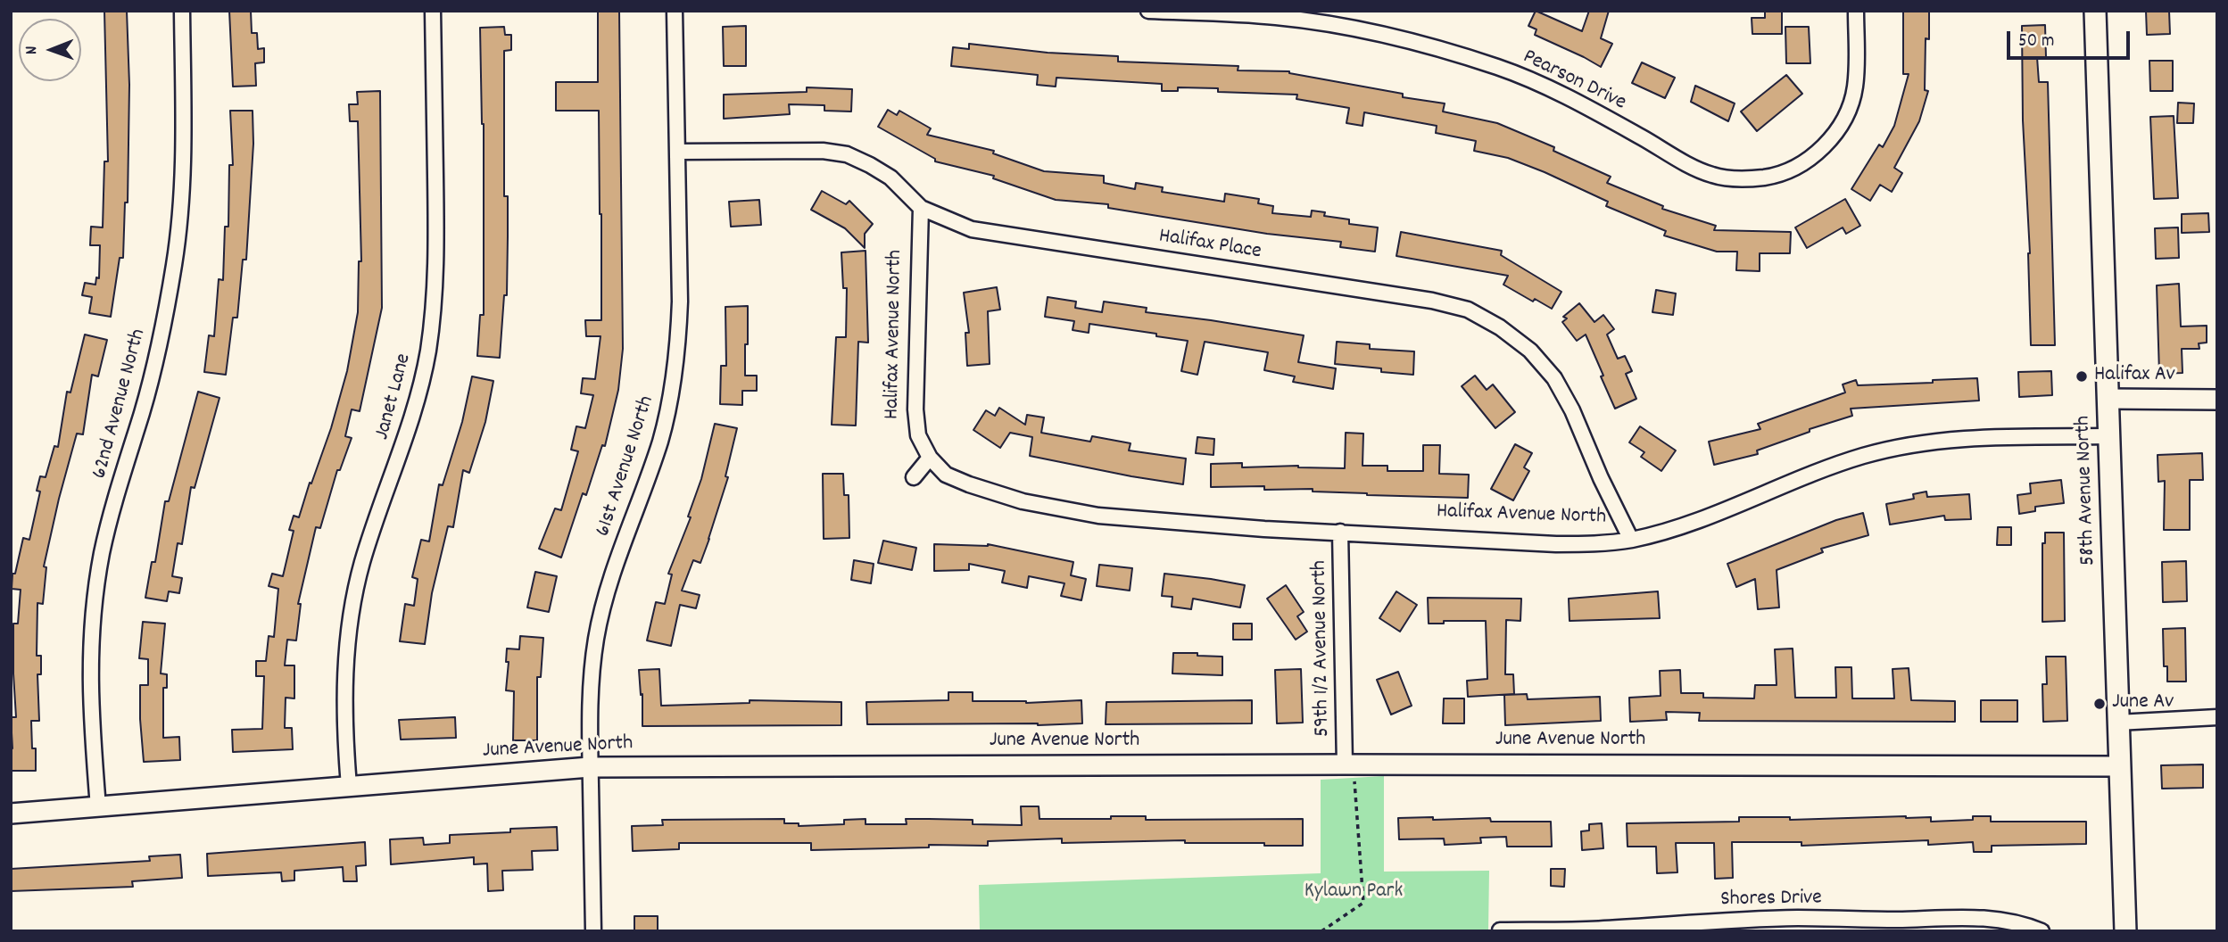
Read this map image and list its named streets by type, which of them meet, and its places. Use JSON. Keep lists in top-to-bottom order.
{
  "streets": {
    "main road": ["58th Avenue North"],
    "street": [
      "Pearson Drive",
      "Halifax Place",
      "Halifax Avenue North",
      "Janet Lane",
      "62nd Avenue North",
      "61st Avenue North",
      "59th 1/2 Avenue North",
      "June Avenue North",
      "Shores Drive"
    ]
  },
  "crossings": [
    ["Halifax Place", "Halifax Avenue North"],
    ["Halifax Place", "61st Avenue North"],
    ["Halifax Avenue North", "58th Avenue North"],
    ["Halifax Avenue North", "59th 1/2 Avenue North"],
    ["Janet Lane", "June Avenue North"],
    ["62nd Avenue North", "June Avenue North"],
    ["61st Avenue North", "June Avenue North"],
    ["58th Avenue North", "June Avenue North"],
    ["59th 1/2 Avenue North", "June Avenue North"]
  ],
  "parks": ["Kylawn Park"],
  "places": ["Halifax Av", "June Av"],
  "scale_bar": "50 m",
  "north": "left"
}
